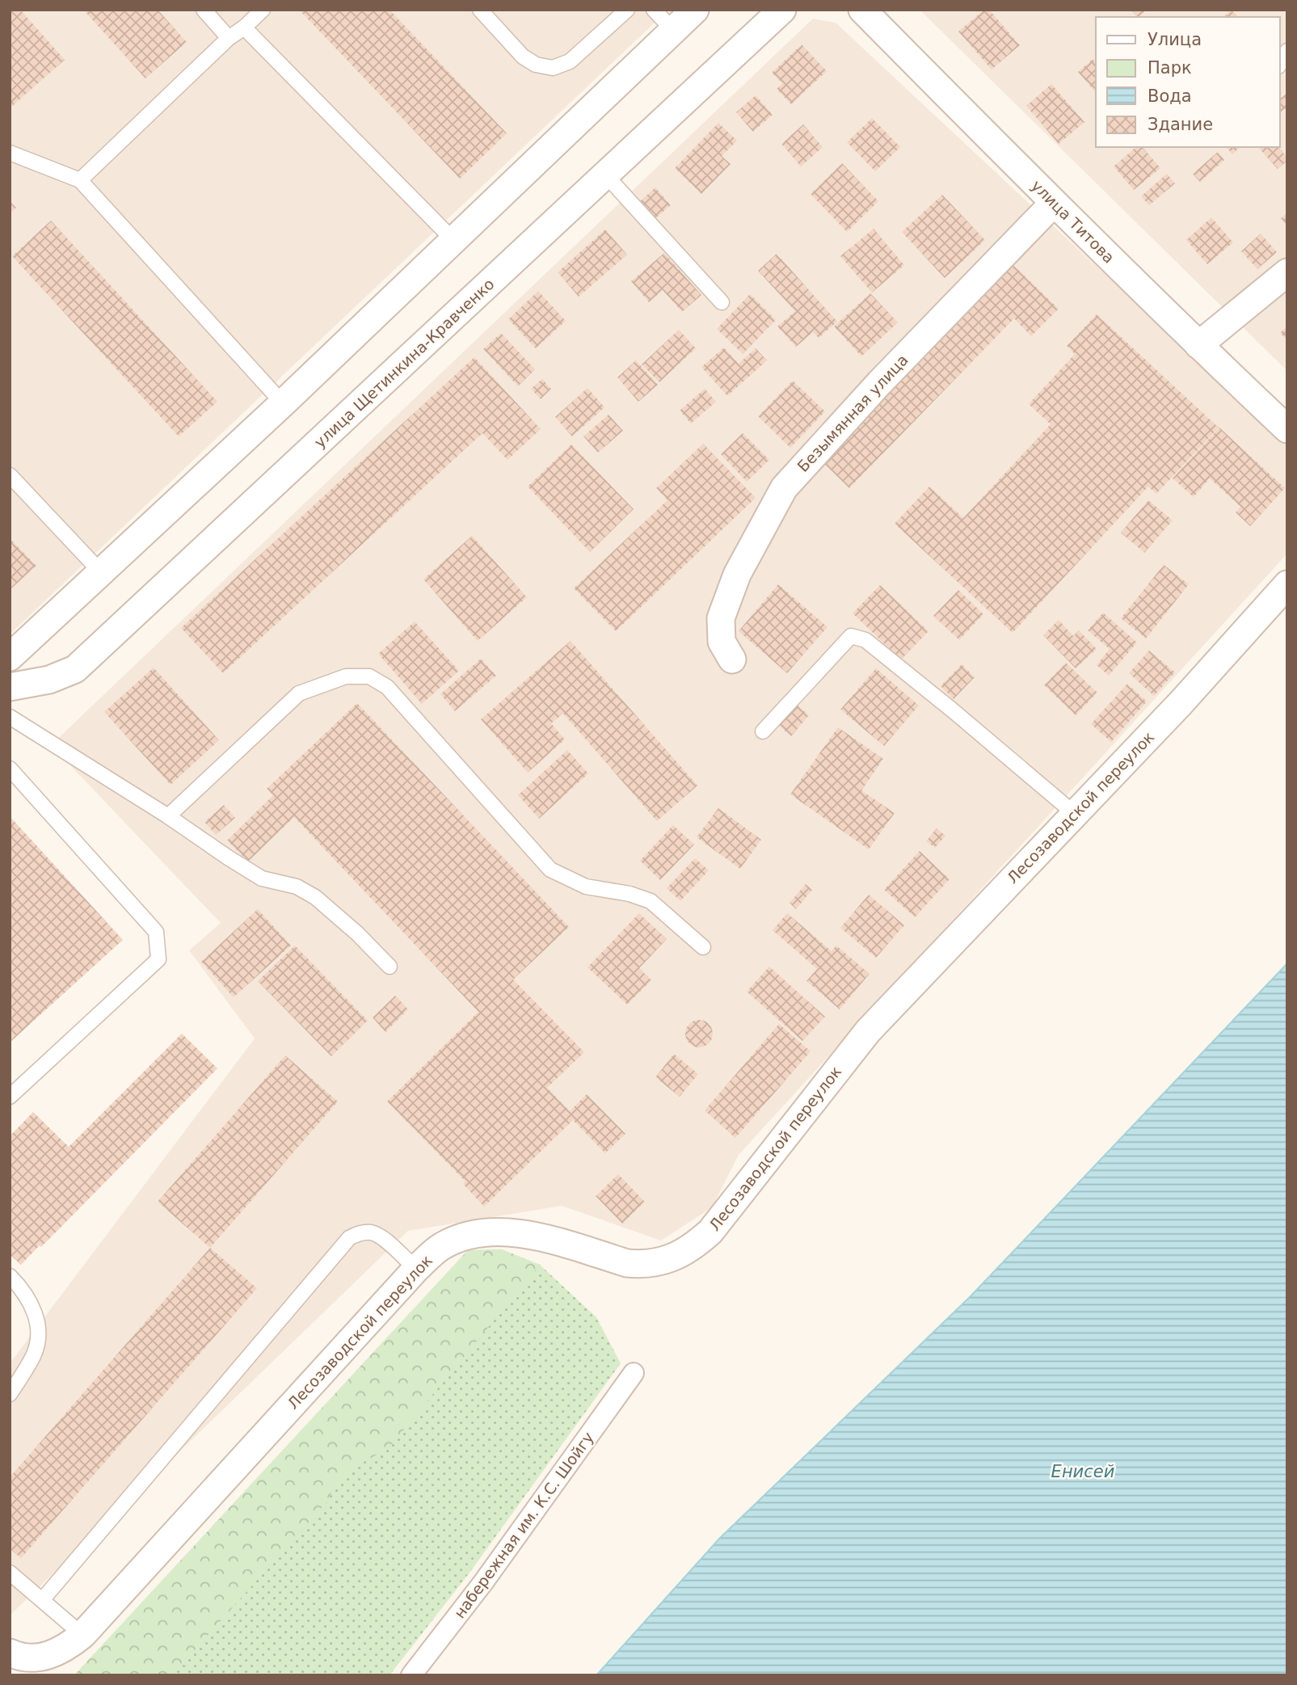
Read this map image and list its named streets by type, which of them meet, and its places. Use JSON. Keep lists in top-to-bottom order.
{
  "streets": {
    "street": [
      "улица Титова",
      "улица Щетинкина-Кравченко",
      "Безымянная улица",
      "Лесозаводской переулок",
      "набережная им. К.С. Шойгу"
    ]
  },
  "crossings": [
    ["улица Титова", "Безымянная улица"]
  ],
  "water": ["Енисей"],
  "legend": [
    "Улица",
    "Парк",
    "Вода",
    "Здание"
  ]
}
